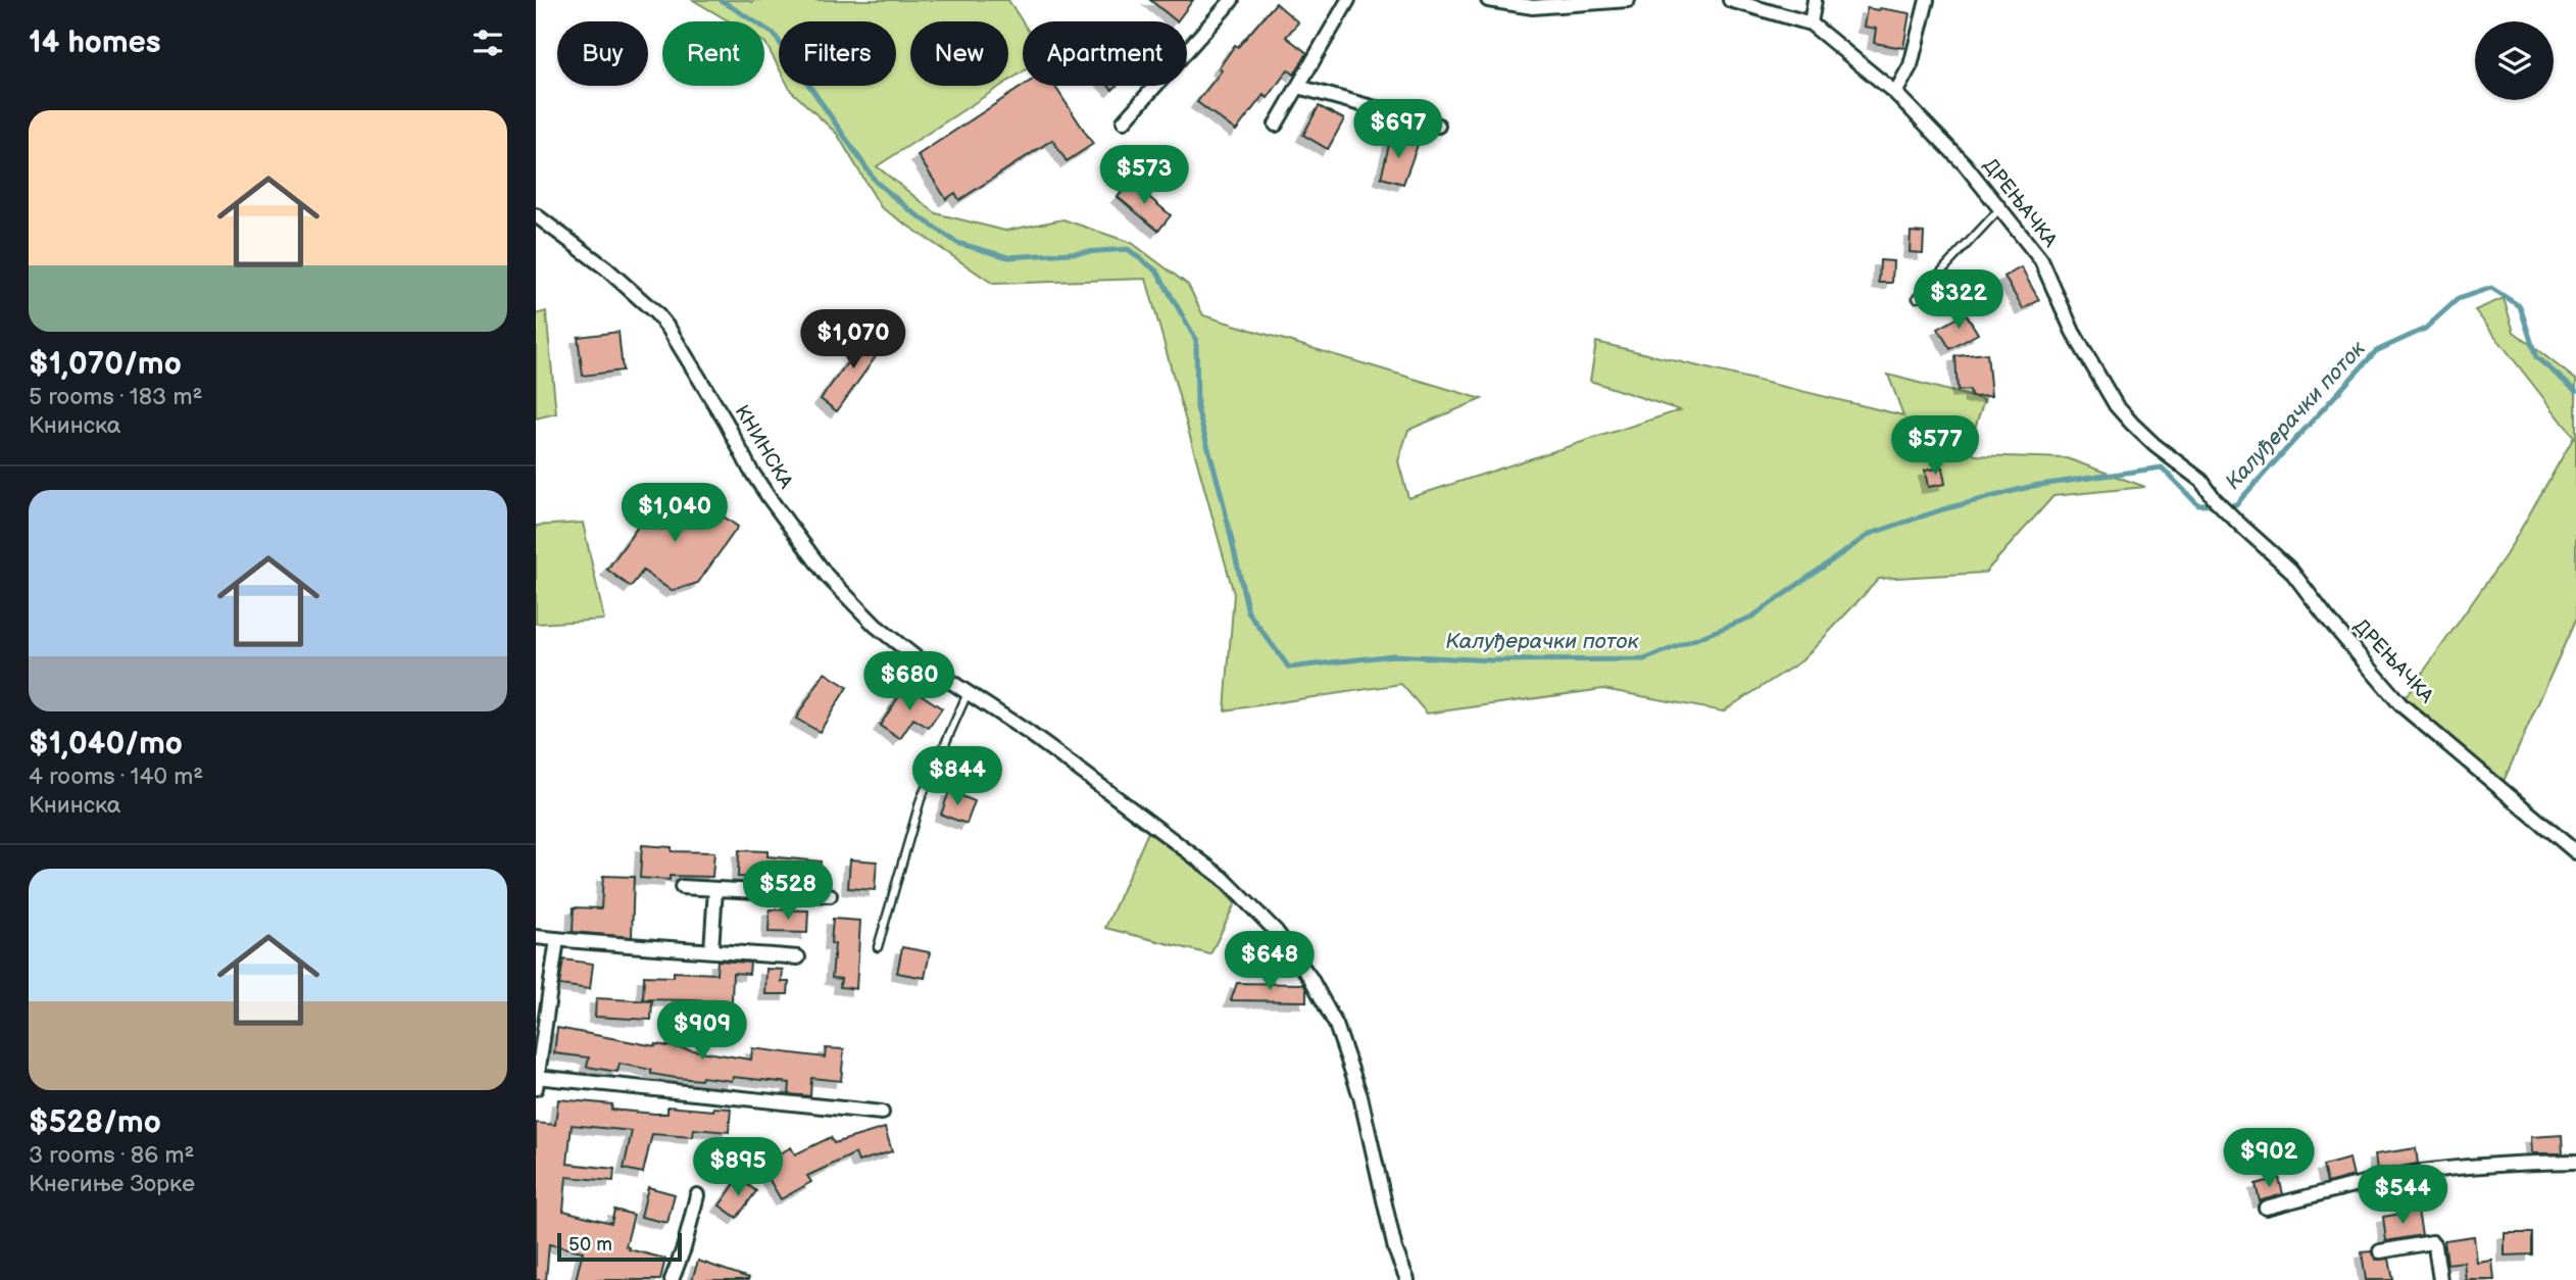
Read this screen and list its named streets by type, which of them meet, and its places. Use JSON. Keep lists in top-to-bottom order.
{
  "streets": {
    "street": ["ДРЕЊАЧКА", "КНИНСКА"]
  },
  "water": ["Калуђерачки поток"],
  "scale_bar": "50 m",
  "page": {
    "heading": "14 homes",
    "chip": [
      "Buy",
      "Rent",
      "Filters",
      "New",
      "Apartment"
    ],
    "list": [
      {
        "name": "$1,070/mo",
        "note": "5 rooms · 183 m² · Книнска"
      },
      {
        "name": "$1,040/mo",
        "note": "4 rooms · 140 m² · Книнска"
      },
      {
        "name": "$528/mo",
        "note": "3 rooms · 86 m² · Кнегиње Зорке"
      }
    ],
    "price": [
      "$697",
      "$573",
      "$322",
      "$1,070",
      "$577",
      "$1,040",
      "$680",
      "$844",
      "$528",
      "$648",
      "$909",
      "$902",
      "$895",
      "$544"
    ],
    "scale": "50 m"
  }
}
